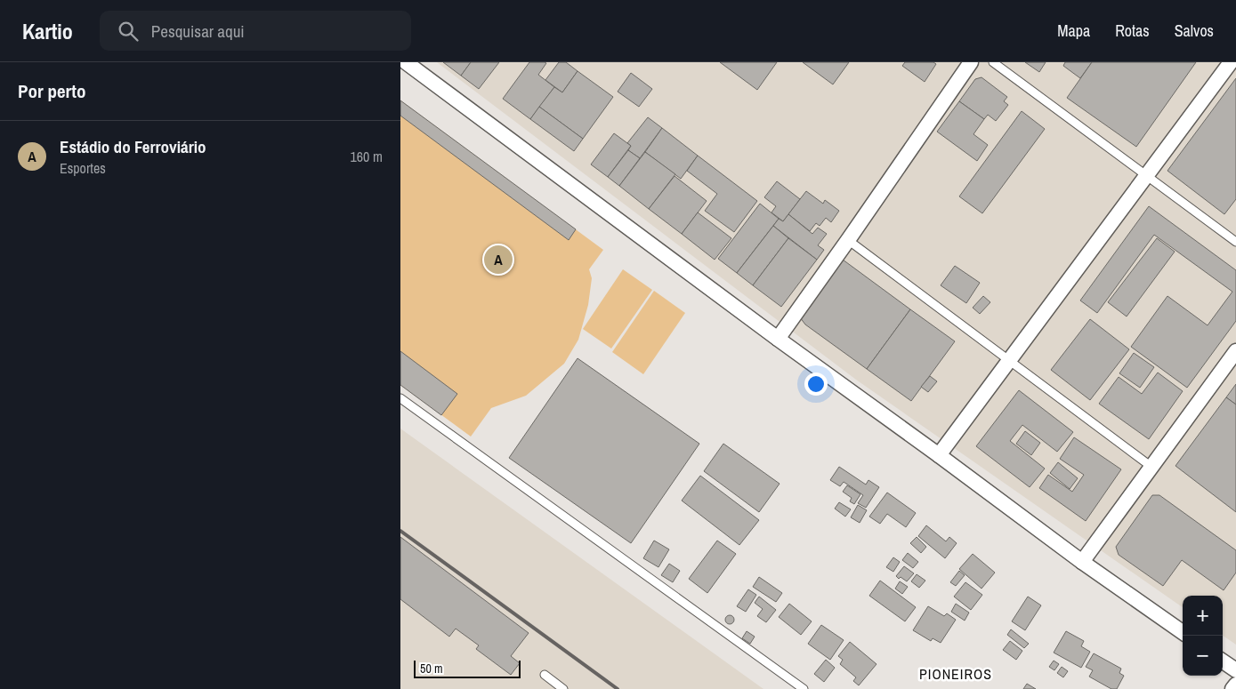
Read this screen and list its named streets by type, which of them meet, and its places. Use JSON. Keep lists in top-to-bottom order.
{
  "districts": ["PIONEIROS"],
  "scale_bar": "50 m",
  "page": {
    "header": "Kartio",
    "search": "Pesquisar aqui",
    "nav": ["Mapa", "Rotas", "Salvos"],
    "heading": "Por perto",
    "list": [
      {
        "mark": "A",
        "name": "Estádio do Ferroviário",
        "note": "Esportes",
        "value": "160 m"
      }
    ],
    "pins": "A",
    "map_buttons": ["+", "−"],
    "scale": "50 m"
  }
}
